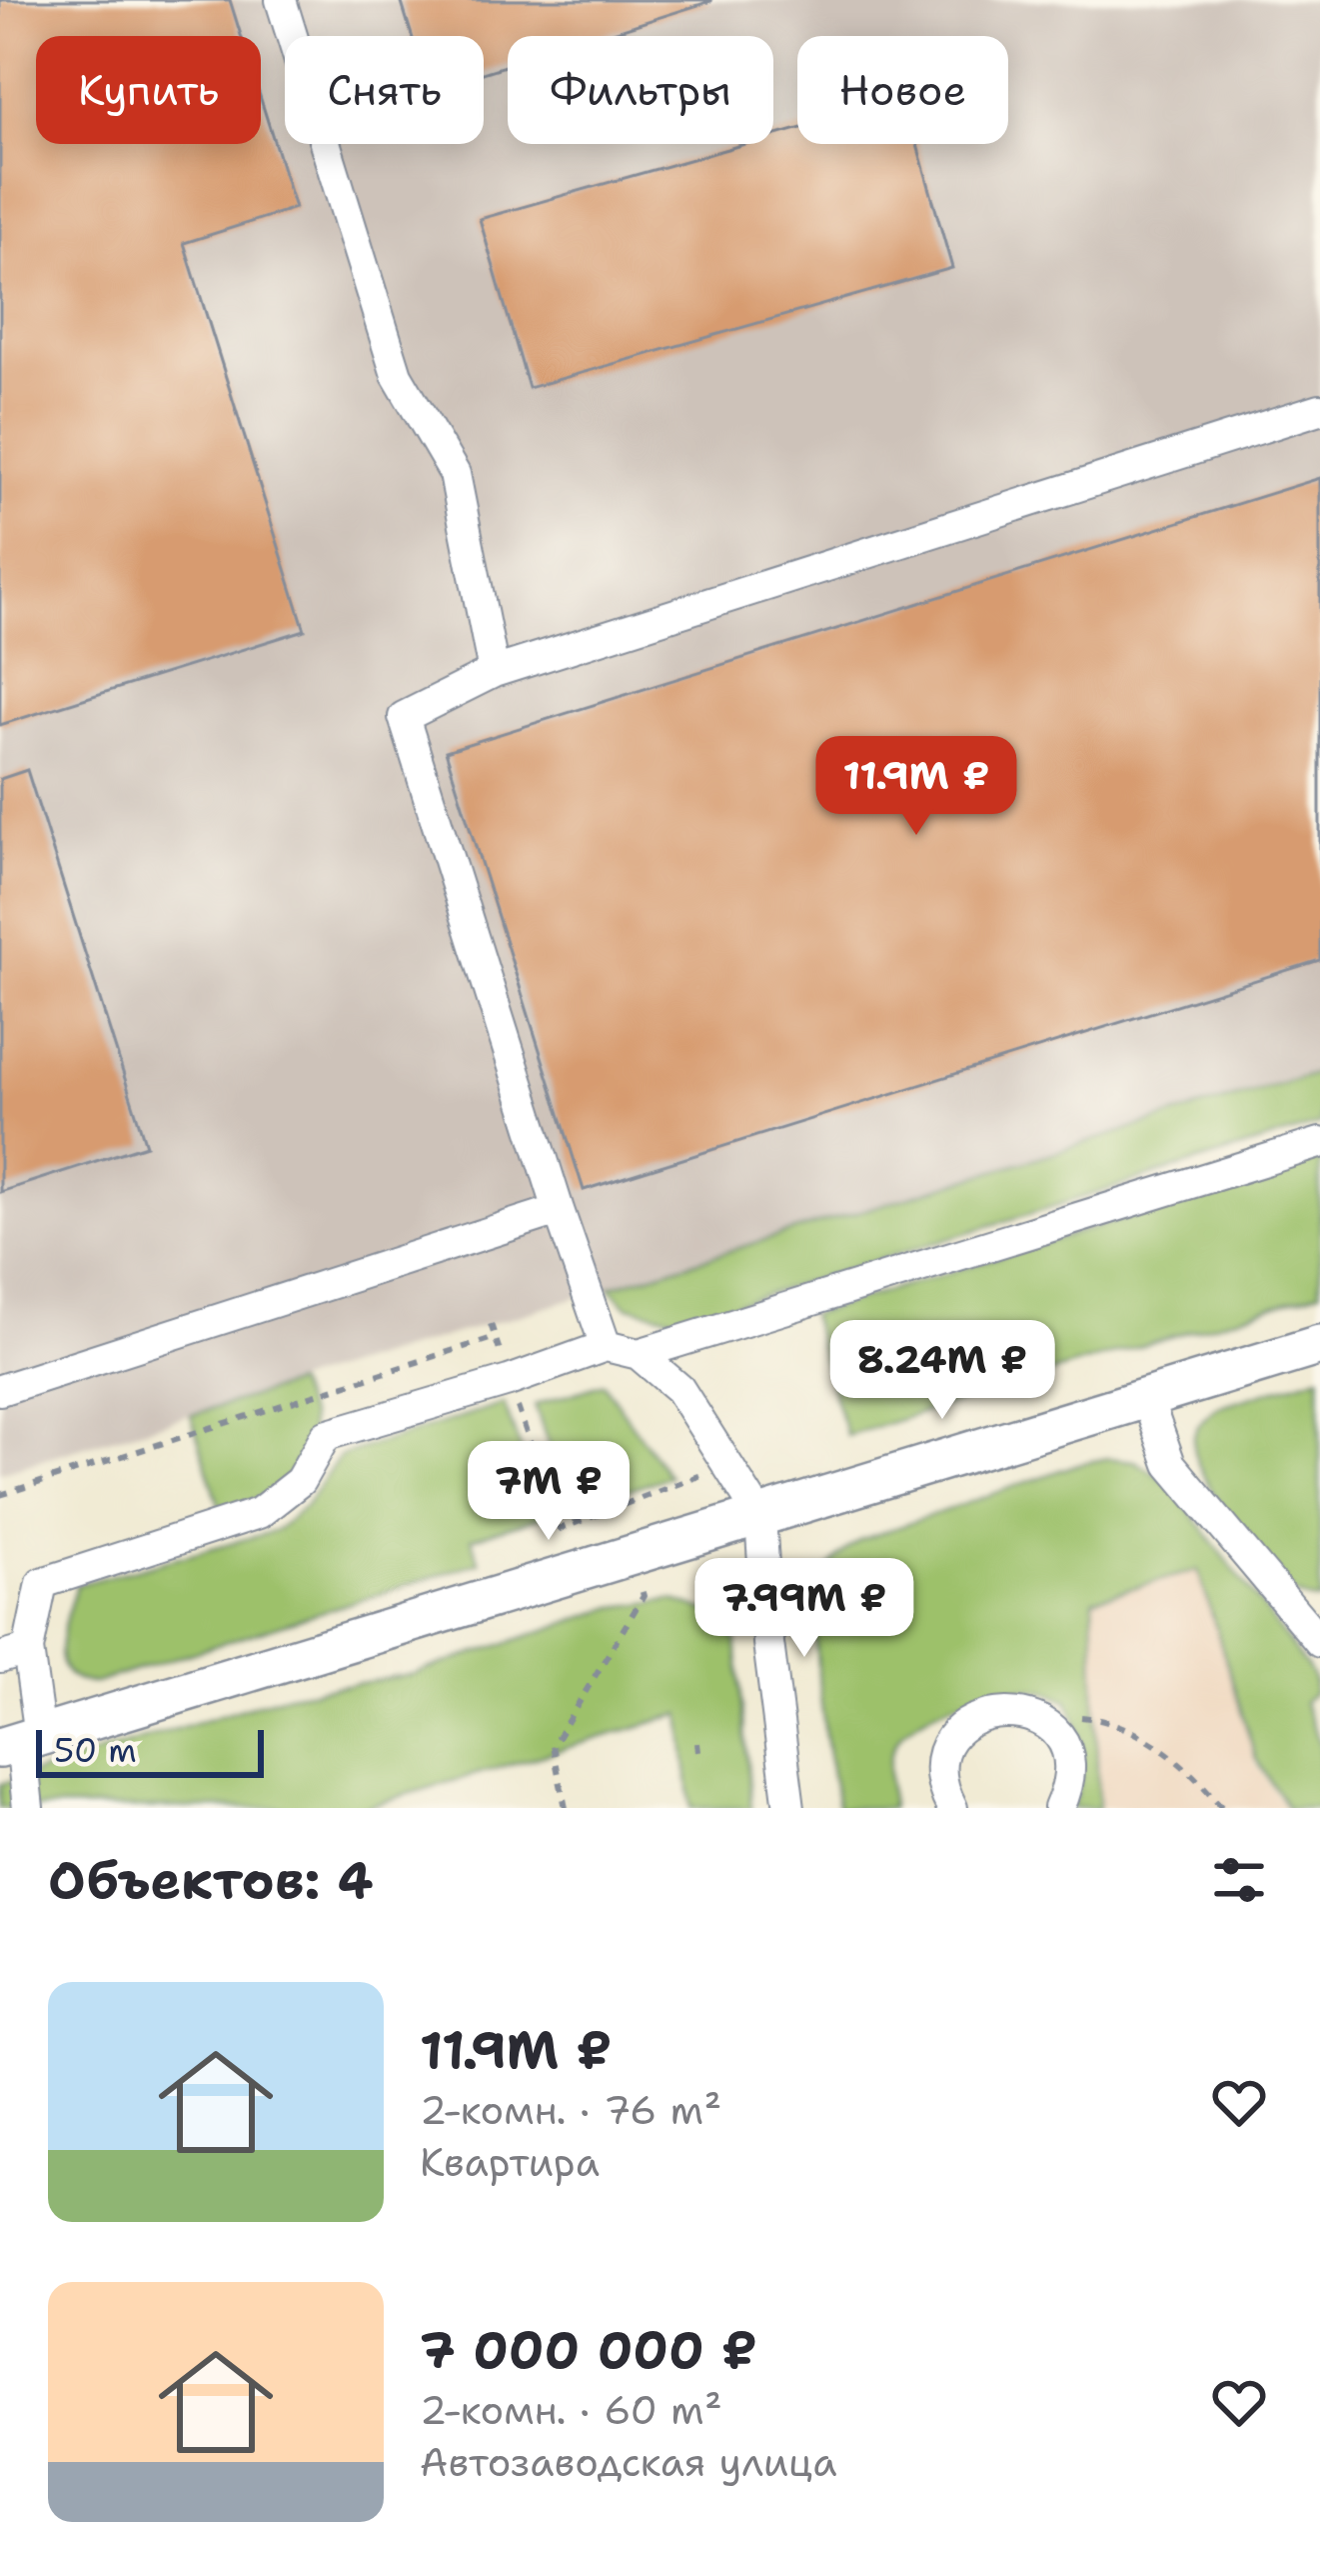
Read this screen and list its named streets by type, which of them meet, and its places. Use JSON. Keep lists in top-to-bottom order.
{
  "scale_bar": "50 m",
  "page": {
    "chip": [
      "Купить",
      "Снять",
      "Фильтры",
      "Новое"
    ],
    "price": [
      "11.9M ₽",
      "8.24M ₽",
      "7M ₽",
      "7.99M ₽"
    ],
    "scale": "50 m",
    "heading": "Объектов: 4",
    "list": [
      {
        "name": "11.9M ₽",
        "note": "2-комн. · 76 m² · Квартира"
      },
      {
        "name": "7 000 000 ₽",
        "note": "2-комн. · 60 m² · Автозаводская улица"
      }
    ]
  }
}
